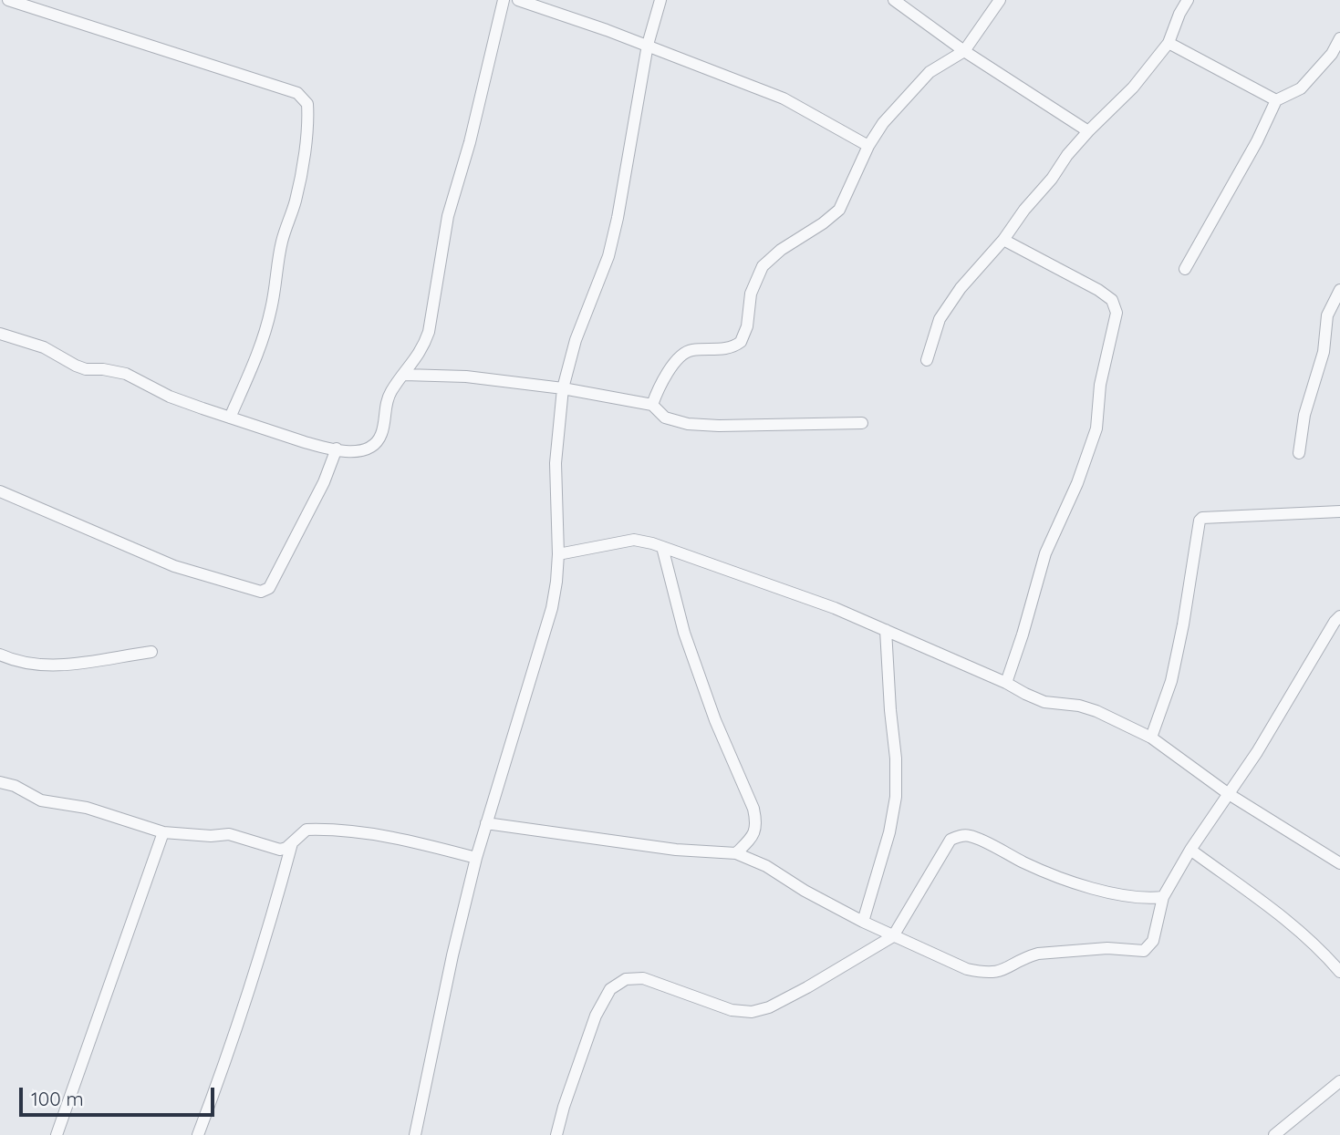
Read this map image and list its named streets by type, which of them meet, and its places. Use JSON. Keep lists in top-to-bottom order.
{
  "scale_bar": "100 m"
}
